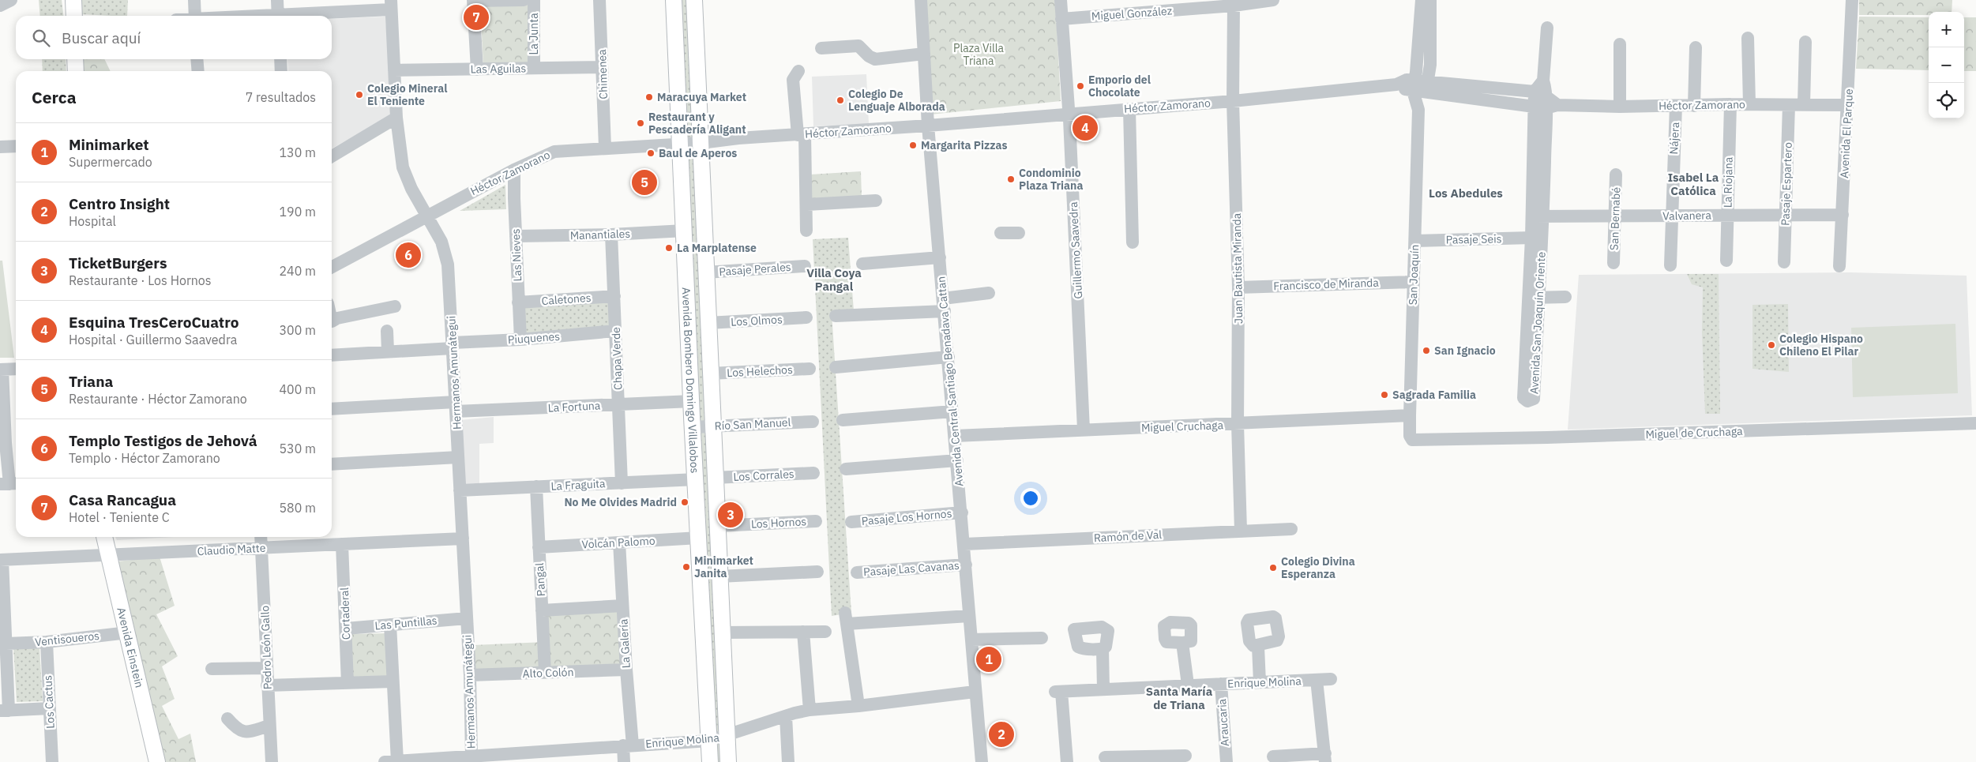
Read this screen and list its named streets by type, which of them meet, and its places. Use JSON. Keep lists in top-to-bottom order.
{
  "streets": {
    "main road": ["Avenida Bombero Domingo Villalobos", "Avenida Einstein"],
    "street": [
      "Miguel González",
      "La Junta",
      "Las Aguilas",
      "Chimenea",
      "Héctor Zamorano",
      "Avenida El Parque",
      "Nájera",
      "La Riojana",
      "Pasaje Espartero",
      "Valvanera",
      "San Bernabé",
      "Manantiales",
      "Pasaje Seis",
      "Guillermo Saavedra",
      "Las Nieves",
      "Juan Bautista Miranda",
      "Pasaje Perales",
      "San Joaquín",
      "Francisco de Miranda",
      "Caletones",
      "Los Olmos",
      "Avenida San Joaquín Oriente",
      "Piuquenes",
      "Chapa Verde",
      "Los Helechos",
      "Hermanos Amunátegui",
      "Avenida Central Santiago Benadava Cattan",
      "La Fortuna",
      "Río San Manuel",
      "Miguel Cruchaga",
      "Miguel de Cruchaga",
      "Los Corrales",
      "La Fraguita",
      "Pasaje Los Hornos",
      "Los Hornos",
      "Ramón de Val",
      "Volcán Palomo",
      "Claudio Matte",
      "Pasaje Las Cavanas",
      "Pangal",
      "Cortaderal",
      "Las Puntillas",
      "Ventisoueros",
      "La Galería",
      "Pedro León Gallo",
      "Alto Colón",
      "Enrique Molina",
      "Los Cactus",
      "Araucaria"
    ]
  },
  "crossings": [
    ["Miguel González", "Guillermo Saavedra"],
    ["Miguel González", "Juan Bautista Miranda"],
    ["La Junta", "Las Aguilas"],
    ["Las Aguilas", "Chimenea"],
    ["Las Aguilas", "Hermanos Amunátegui"],
    ["Chimenea", "Héctor Zamorano"],
    ["Héctor Zamorano", "Avenida El Parque"],
    ["Héctor Zamorano", "Nájera"],
    ["Héctor Zamorano", "La Riojana"],
    ["Héctor Zamorano", "Pasaje Espartero"],
    ["Héctor Zamorano", "Guillermo Saavedra"],
    ["Héctor Zamorano", "Las Nieves"],
    ["Héctor Zamorano", "Juan Bautista Miranda"],
    ["Héctor Zamorano", "San Joaquín"],
    ["Héctor Zamorano", "Avenida San Joaquín Oriente"],
    ["Héctor Zamorano", "Hermanos Amunátegui"],
    ["Héctor Zamorano", "Avenida Bombero Domingo Villalobos"],
    ["Héctor Zamorano", "Avenida Central Santiago Benadava Cattan"],
    ["Avenida El Parque", "Valvanera"],
    ["Nájera", "Valvanera"],
    ["La Riojana", "Valvanera"],
    ["Pasaje Espartero", "Valvanera"],
    ["Valvanera", "San Bernabé"],
    ["Valvanera", "Avenida San Joaquín Oriente"],
    ["Manantiales", "Las Nieves"],
    ["Manantiales", "Chapa Verde"],
    ["Manantiales", "Avenida Bombero Domingo Villalobos"],
    ["Pasaje Seis", "San Joaquín"],
    ["Pasaje Seis", "Avenida San Joaquín Oriente"],
    ["Guillermo Saavedra", "Miguel Cruchaga"],
    ["Las Nieves", "Caletones"],
    ["Las Nieves", "Piuquenes"],
    ["Juan Bautista Miranda", "Francisco de Miranda"],
    ["Juan Bautista Miranda", "Miguel Cruchaga"],
    ["Juan Bautista Miranda", "Ramón de Val"],
    ["Pasaje Perales", "Avenida Bombero Domingo Villalobos"],
    ["San Joaquín", "Francisco de Miranda"],
    ["San Joaquín", "Miguel Cruchaga"],
    ["San Joaquín", "Miguel de Cruchaga"],
    ["Caletones", "Chapa Verde"],
    ["Los Olmos", "Avenida Bombero Domingo Villalobos"],
    ["Piuquenes", "Chapa Verde"],
    ["Piuquenes", "Hermanos Amunátegui"],
    ["Chapa Verde", "La Fortuna"],
    ["Chapa Verde", "La Fraguita"],
    ["Los Helechos", "Avenida Bombero Domingo Villalobos"],
    ["Hermanos Amunátegui", "La Fortuna"],
    ["Hermanos Amunátegui", "La Fraguita"],
    ["Hermanos Amunátegui", "Claudio Matte"],
    ["Hermanos Amunátegui", "Las Puntillas"],
    ["Hermanos Amunátegui", "Alto Colón"],
    ["Hermanos Amunátegui", "Enrique Molina"],
    ["Avenida Bombero Domingo Villalobos", "La Fortuna"],
    ["Avenida Bombero Domingo Villalobos", "Río San Manuel"],
    ["Avenida Bombero Domingo Villalobos", "Los Corrales"],
    ["Avenida Bombero Domingo Villalobos", "La Fraguita"],
    ["Avenida Bombero Domingo Villalobos", "Los Hornos"],
    ["Avenida Bombero Domingo Villalobos", "Volcán Palomo"],
    ["Avenida Bombero Domingo Villalobos", "Enrique Molina"],
    ["Avenida Central Santiago Benadava Cattan", "Miguel Cruchaga"],
    ["Avenida Central Santiago Benadava Cattan", "Pasaje Los Hornos"],
    ["Avenida Central Santiago Benadava Cattan", "Ramón de Val"],
    ["Avenida Central Santiago Benadava Cattan", "Pasaje Las Cavanas"],
    ["Avenida Central Santiago Benadava Cattan", "Enrique Molina"],
    ["La Fraguita", "Pangal"],
    ["Volcán Palomo", "Pangal"],
    ["Volcán Palomo", "La Galería"],
    ["Claudio Matte", "Cortaderal"],
    ["Claudio Matte", "Avenida Einstein"],
    ["Claudio Matte", "Pedro León Gallo"],
    ["Pangal", "Alto Colón"],
    ["Cortaderal", "Las Puntillas"],
    ["Ventisoueros", "Avenida Einstein"],
    ["Ventisoueros", "Los Cactus"],
    ["La Galería", "Alto Colón"],
    ["La Galería", "Enrique Molina"],
    ["Enrique Molina", "Araucaria"]
  ],
  "districts": [
    "Isabel La Católica",
    "Los Abedules",
    "Villa Coya Pangal",
    "Santa María de Triana"
  ],
  "parks": ["Plaza Villa Triana"],
  "places": [
    "Emporio del Chocolate",
    "Colegio Mineral El Teniente",
    "Maracuya Market",
    "Colegio De Lenguaje Alborada",
    "Restaurant y Pescadería Aligant",
    "Margarita Pizzas",
    "Baul de Aperos",
    "Condominio Plaza Triana",
    "La Marplatense",
    "Colegio Hispano Chileno El Pilar",
    "San Ignacio",
    "Sagrada Familia",
    "No Me Olvides Madrid",
    "Minimarket Janita",
    "Colegio Divina Esperanza"
  ],
  "page": {
    "pins": [
      "7",
      "4",
      "5",
      "6",
      "3",
      "1",
      "2"
    ],
    "map_buttons": ["+", "−"],
    "search": "Buscar aquí",
    "heading": ["Cerca", "7 resultados"],
    "list": [
      {
        "mark": "1",
        "name": "Minimarket",
        "note": "Supermercado",
        "value": "130 m"
      },
      {
        "mark": "2",
        "name": "Centro Insight",
        "note": "Hospital",
        "value": "190 m"
      },
      {
        "mark": "3",
        "name": "TicketBurgers",
        "note": "Restaurante · Los Hornos",
        "value": "240 m"
      },
      {
        "mark": "4",
        "name": "Esquina TresCeroCuatro",
        "note": "Hospital · Guillermo Saavedra",
        "value": "300 m"
      },
      {
        "mark": "5",
        "name": "Triana",
        "note": "Restaurante · Héctor Zamorano",
        "value": "400 m"
      },
      {
        "mark": "6",
        "name": "Templo Testigos de Jehová",
        "note": "Templo · Héctor Zamorano",
        "value": "530 m"
      },
      {
        "mark": "7",
        "name": "Casa Rancagua",
        "note": "Hotel · Teniente C",
        "value": "580 m"
      }
    ]
  }
}
